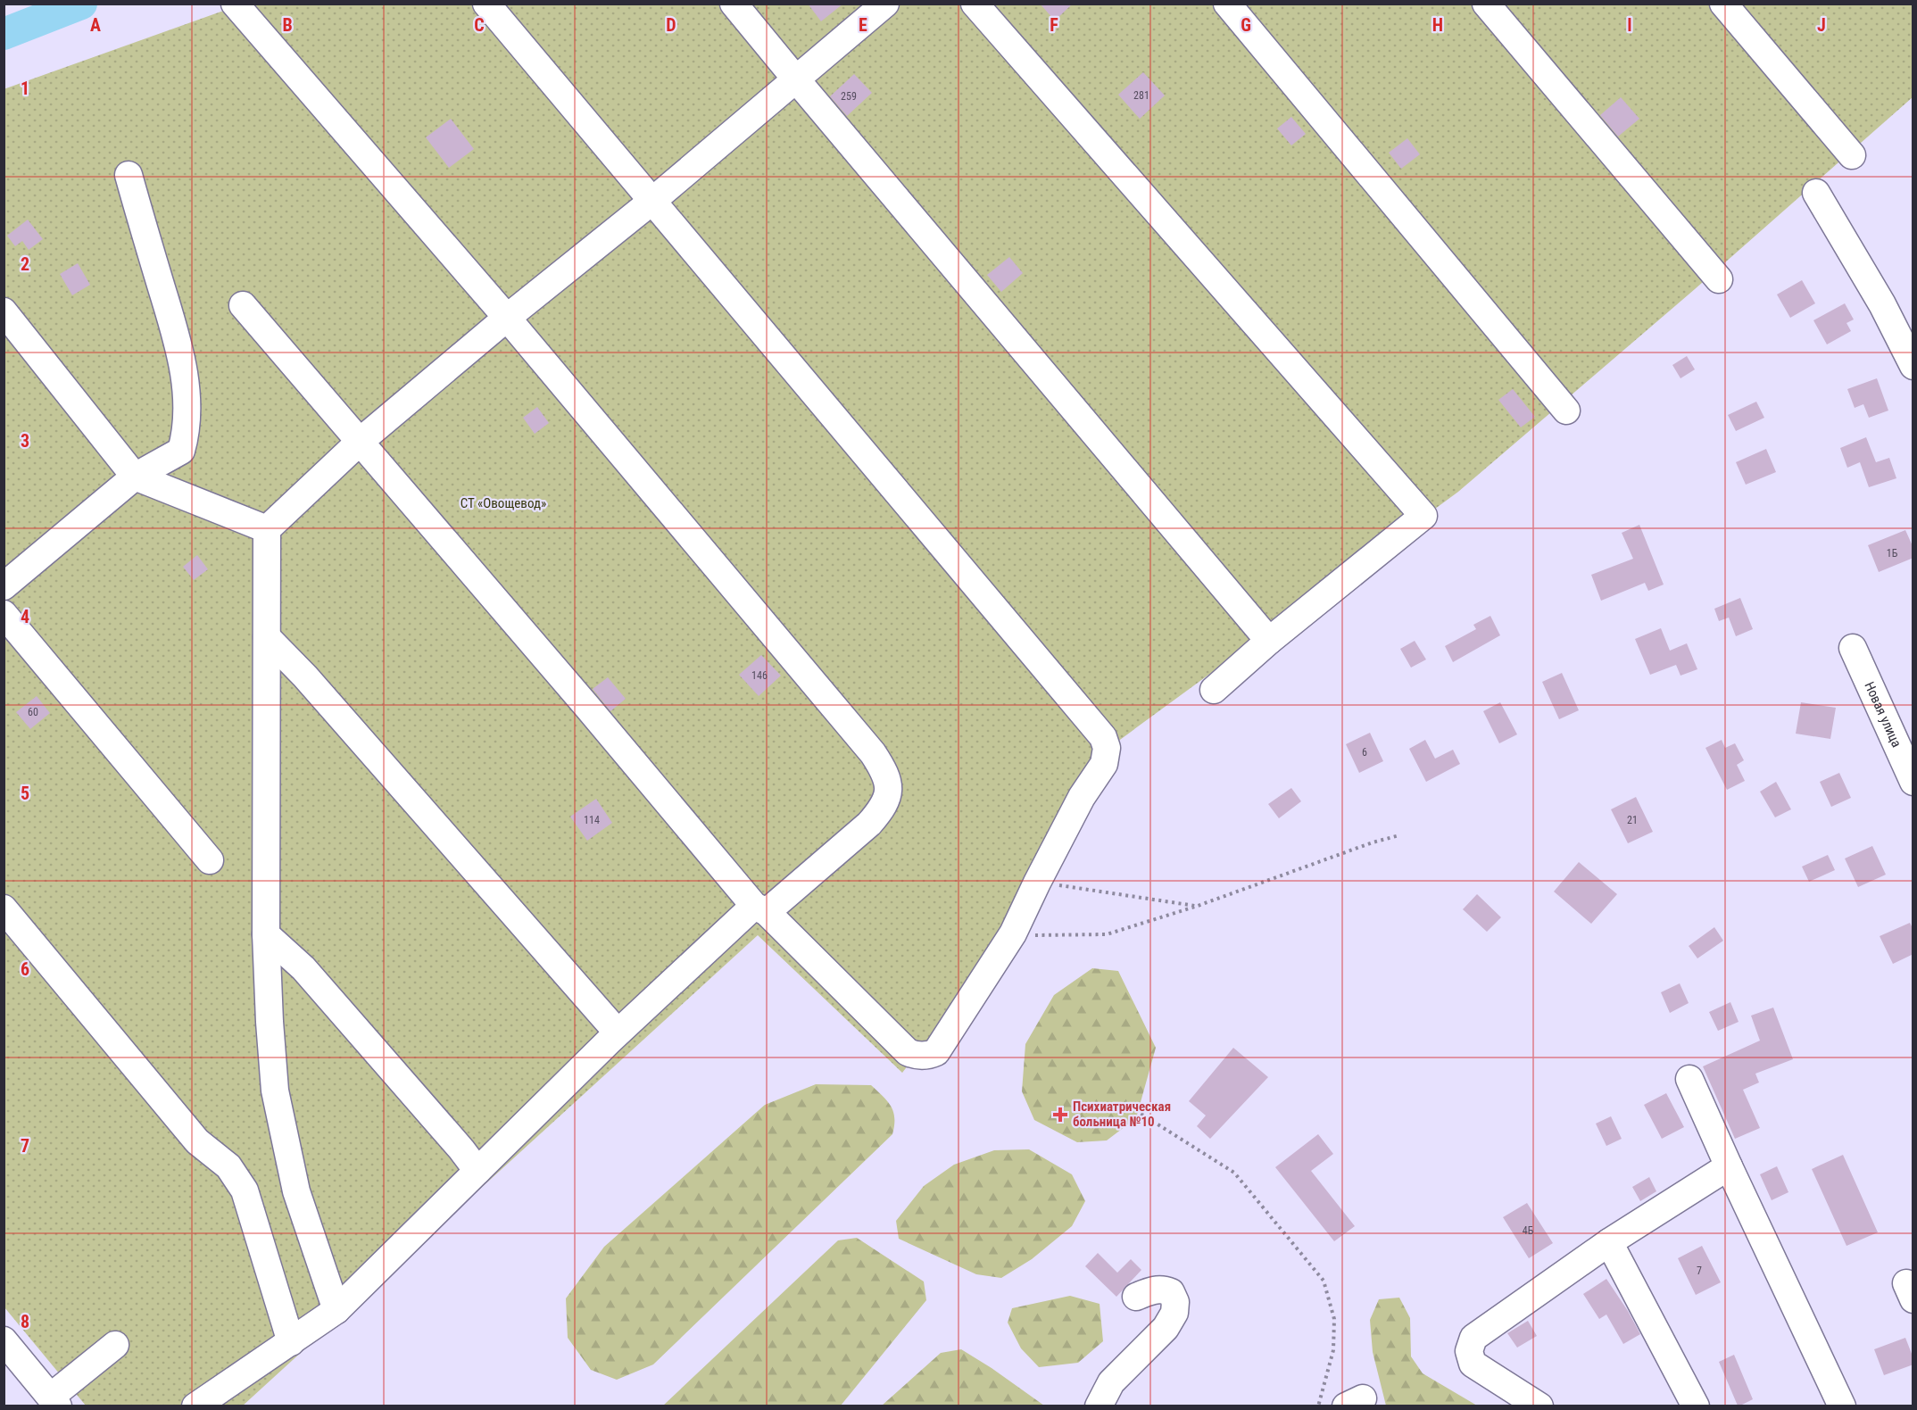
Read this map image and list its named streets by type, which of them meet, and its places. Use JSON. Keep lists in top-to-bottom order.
{
  "streets": {
    "street": ["Новая улица"]
  },
  "parks": ["СТ «Овощевод»"],
  "places": {
    "health": ["Психиатрическая больница №10"]
  },
  "house_numbers": [
    "281",
    "259",
    "1Б",
    "146",
    "60",
    "6",
    "114",
    "21",
    "4Б",
    "7"
  ],
  "grid": {
    "columns": [
      "A",
      "B",
      "C",
      "D",
      "E",
      "F",
      "G",
      "H",
      "I",
      "J"
    ],
    "rows": [
      "1",
      "2",
      "3",
      "4",
      "5",
      "6",
      "7",
      "8"
    ]
  }
}
